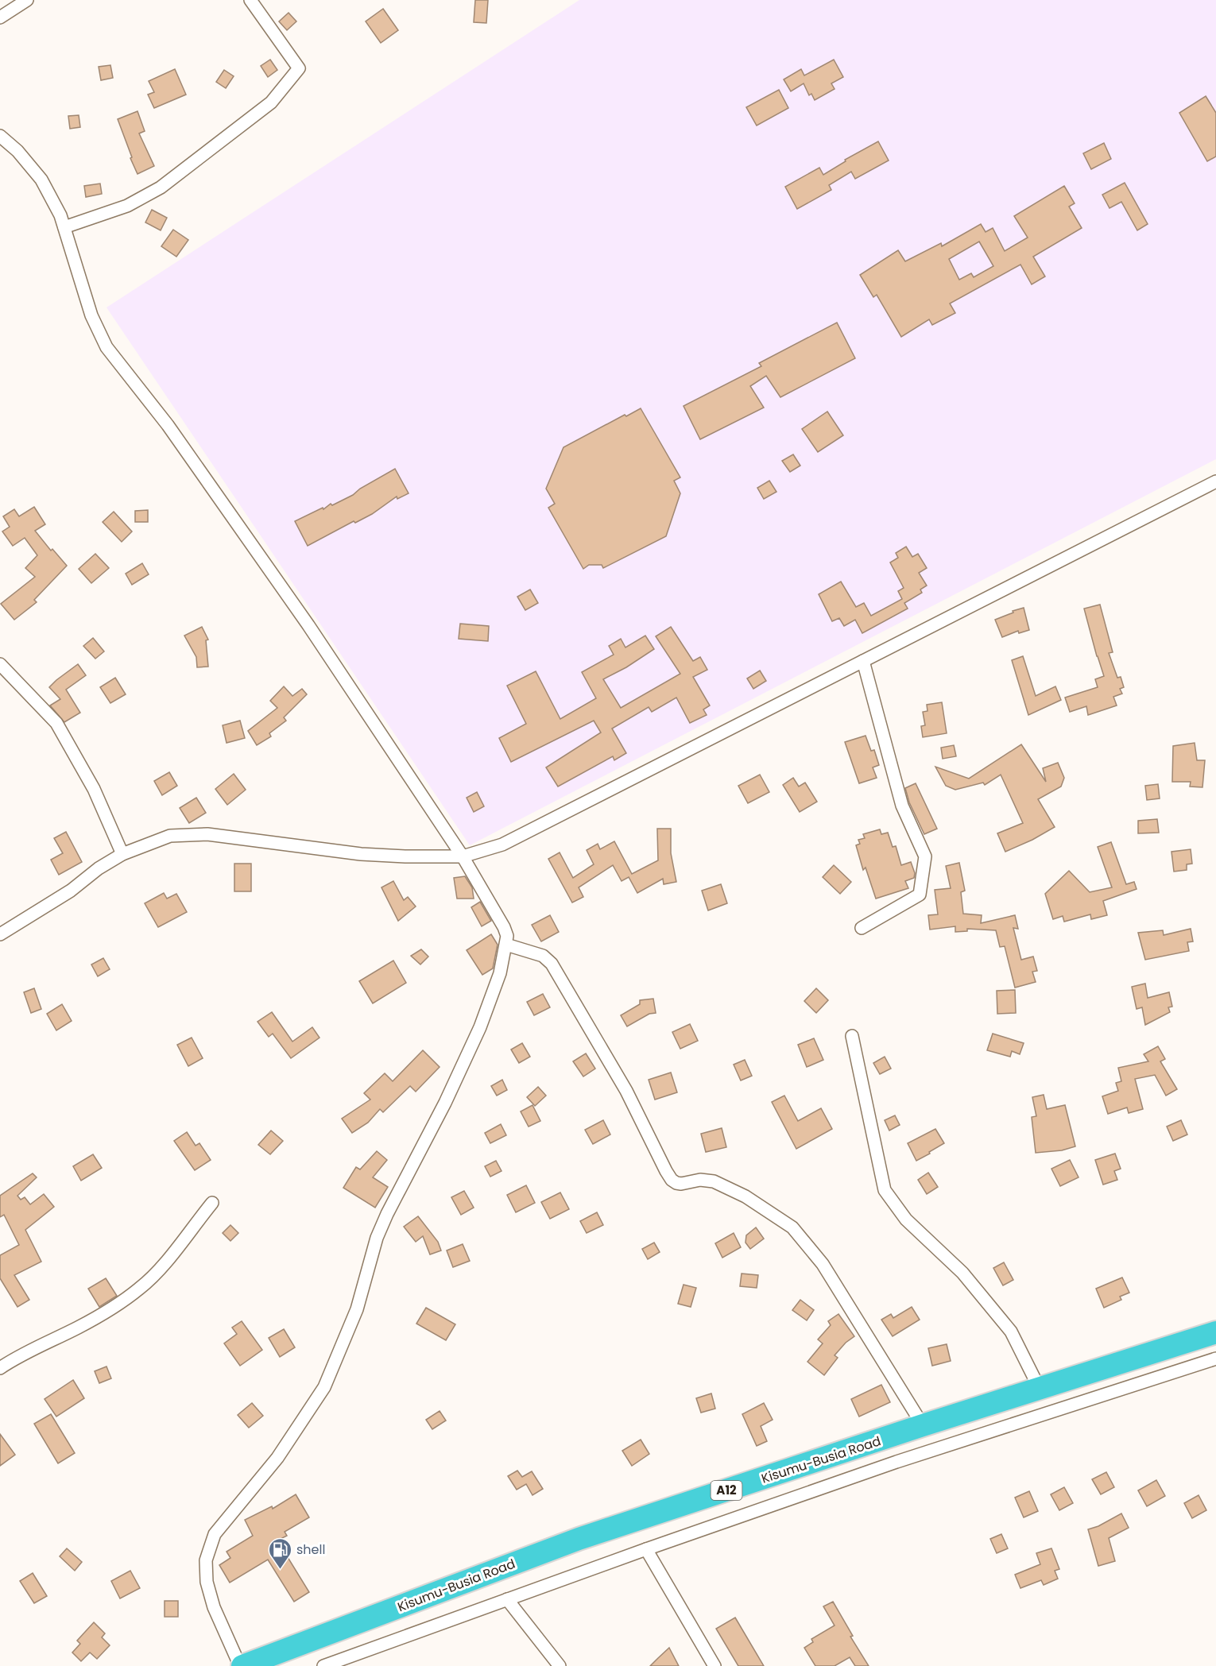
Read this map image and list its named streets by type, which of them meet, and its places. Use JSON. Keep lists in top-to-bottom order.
{
  "streets": {
    "highway": ["Kisumu-Busia Road", "A12"]
  },
  "places": {
    "fuel station": ["shell"]
  }
}
